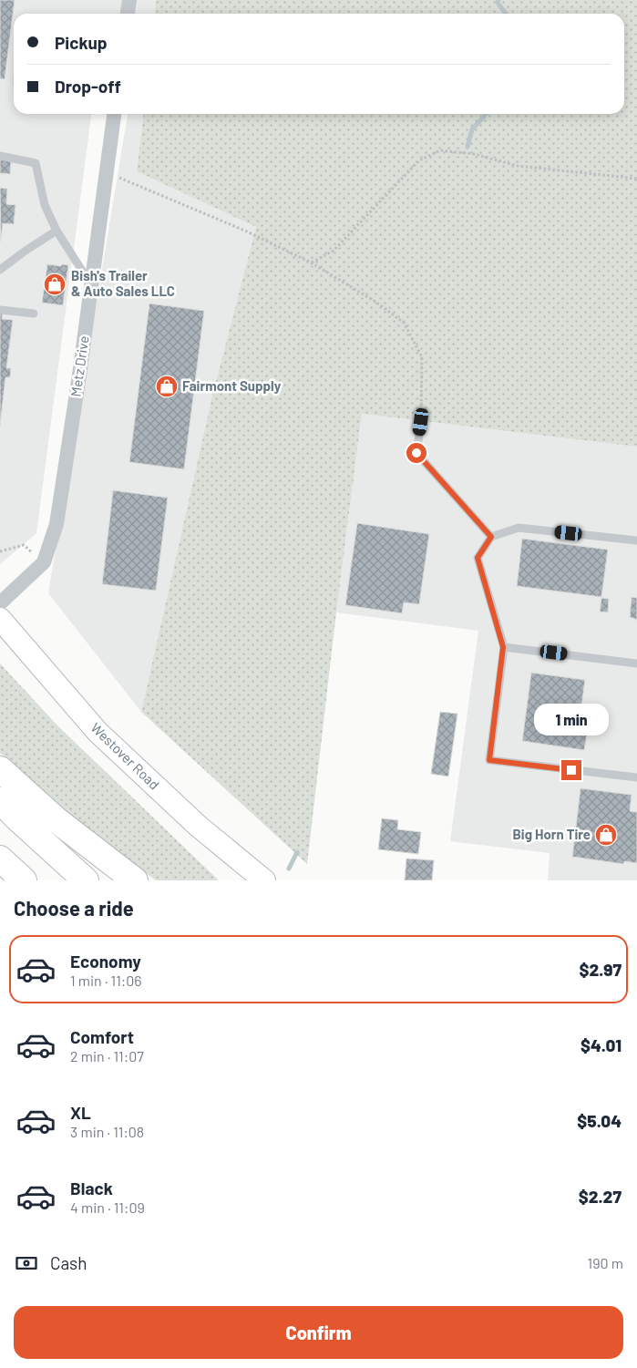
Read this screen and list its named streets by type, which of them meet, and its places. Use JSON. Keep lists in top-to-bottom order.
{
  "streets": {
    "street": ["Metz Drive", "Westover Road"]
  },
  "places": {
    "shop": ["Bish's Trailer & Auto Sales LLC", "Fairmont Supply", "Big Horn Tire"]
  },
  "page": {
    "banner": ["Pickup", "Drop-off"],
    "bubble": "1 min",
    "heading": "Choose a ride",
    "list": [
      {
        "name": "Economy",
        "note": "1 min · 11:06",
        "value": "$2.97"
      },
      {
        "name": "Comfort",
        "note": "2 min · 11:07",
        "value": "$4.01"
      },
      {
        "name": "XL",
        "note": "3 min · 11:08",
        "value": "$5.04"
      },
      {
        "name": "Black",
        "note": "4 min · 11:09",
        "value": "$2.27"
      }
    ],
    "pay": ["Cash", "190 m"],
    "buttons": "Confirm"
  }
}
